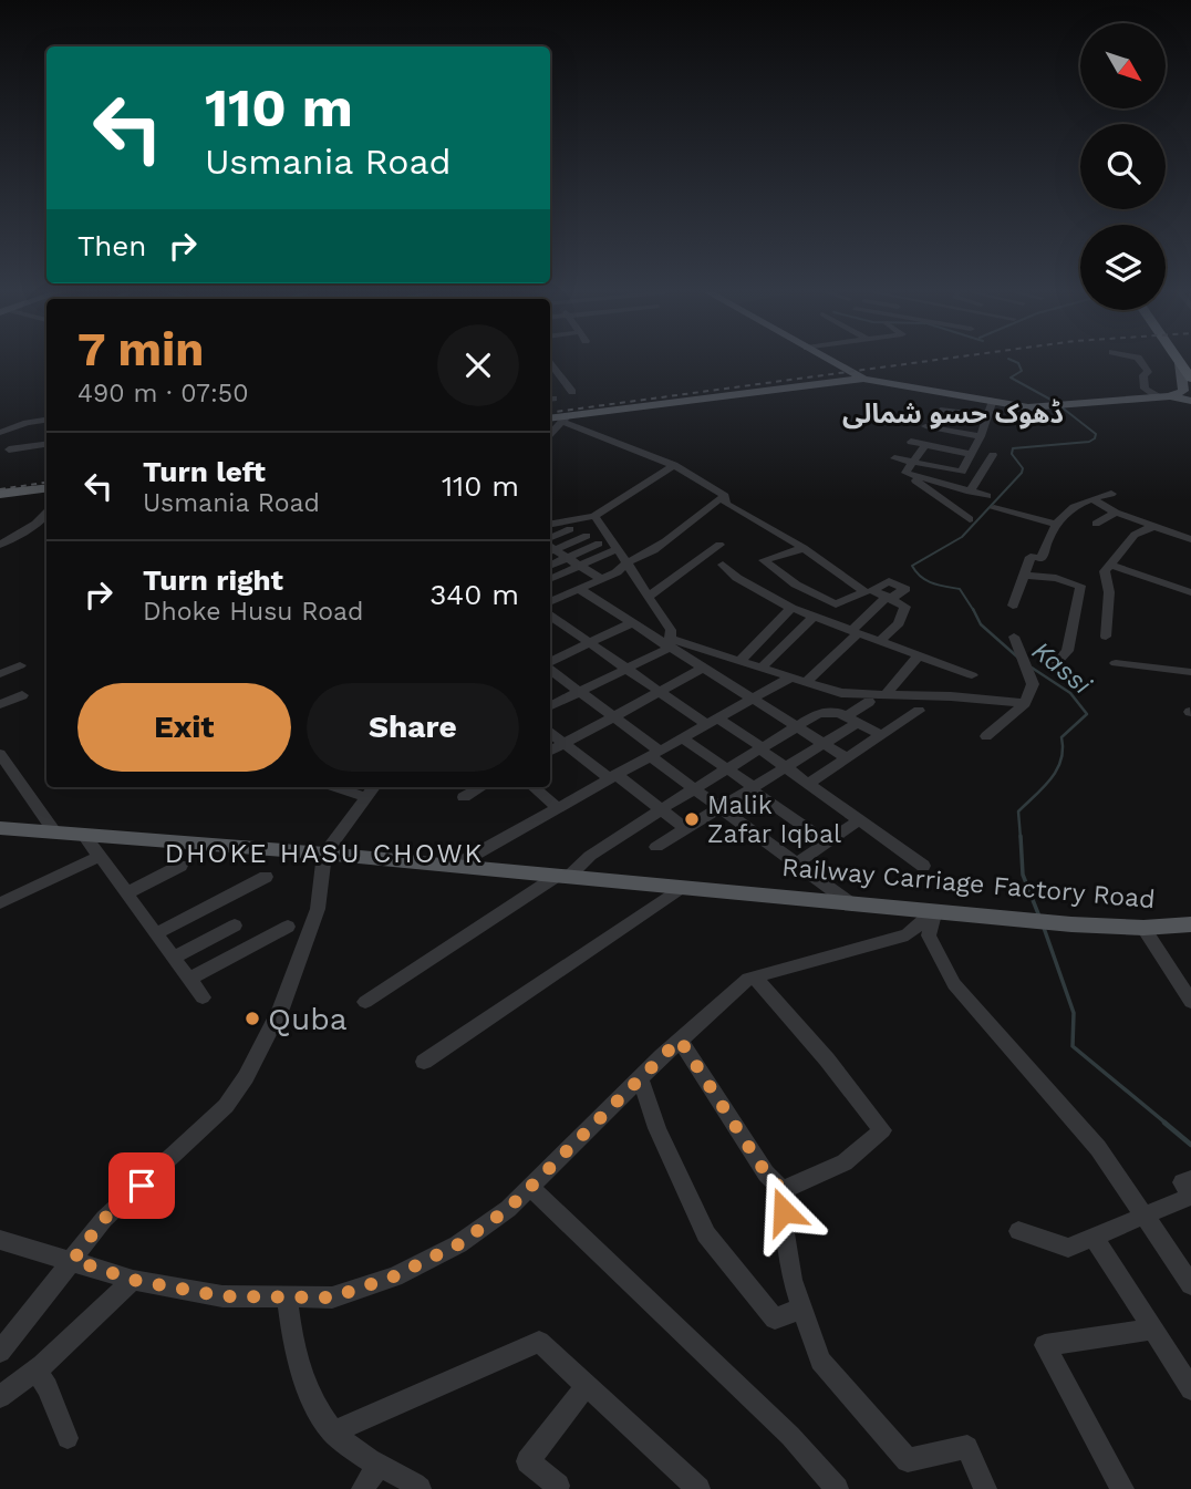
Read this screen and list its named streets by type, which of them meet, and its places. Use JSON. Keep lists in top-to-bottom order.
{
  "streets": {
    "main road": ["Railway Carriage Factory Road"]
  },
  "districts": ["ڈھوک حسو شمالی", "DHOKE HASU CHOWK"],
  "water": ["Kassi"],
  "places": ["Malik Zafar Iqbal", "Quba"],
  "north": "bottom right",
  "page": {
    "turn": ["110 m", "Usmania Road"],
    "then": "Then",
    "heading": ["7 min", "490 m · 07:50"],
    "list": [
      {
        "name": "Turn left",
        "note": "Usmania Road",
        "value": "110 m"
      },
      {
        "name": "Turn right",
        "note": "Dhoke Husu Road",
        "value": "340 m"
      }
    ],
    "buttons": ["Exit", "Share"]
  }
}
